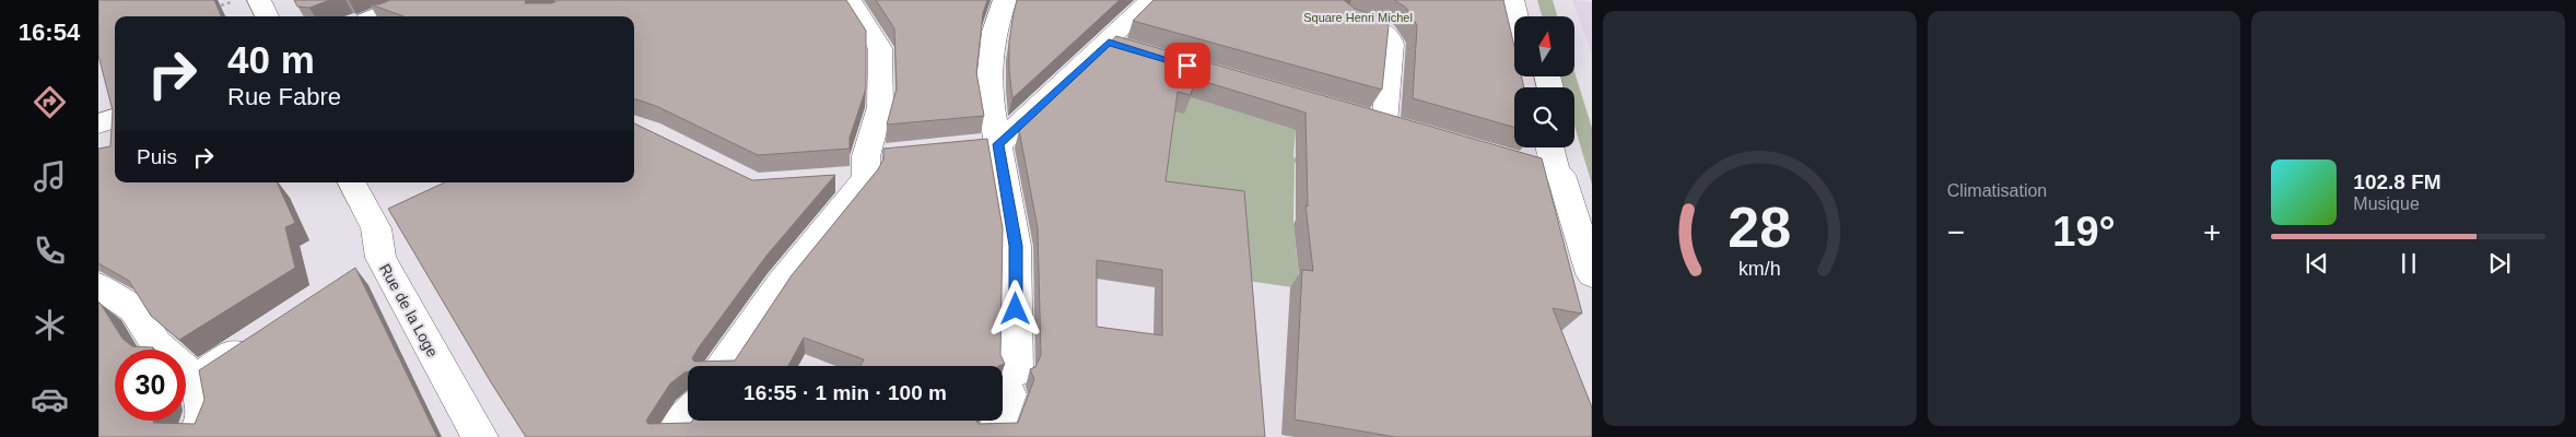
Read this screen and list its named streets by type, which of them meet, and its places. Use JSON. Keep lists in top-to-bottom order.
{
  "streets": {
    "street": ["Rue de la Loge"]
  },
  "parks": ["Square Henri Michel"],
  "north": "top",
  "page": {
    "tabs": "16:54",
    "tile": "Climatisation",
    "turn": ["40 m", "Rue Fabre"],
    "then": "Puis",
    "song": ["102.8 FM", "Musique"],
    "heat": ["−", "19°", "+"],
    "limit": "30",
    "trip": "16:55 · 1 min · 100 m",
    "gauge": ["28", "km/h"]
  }
}
